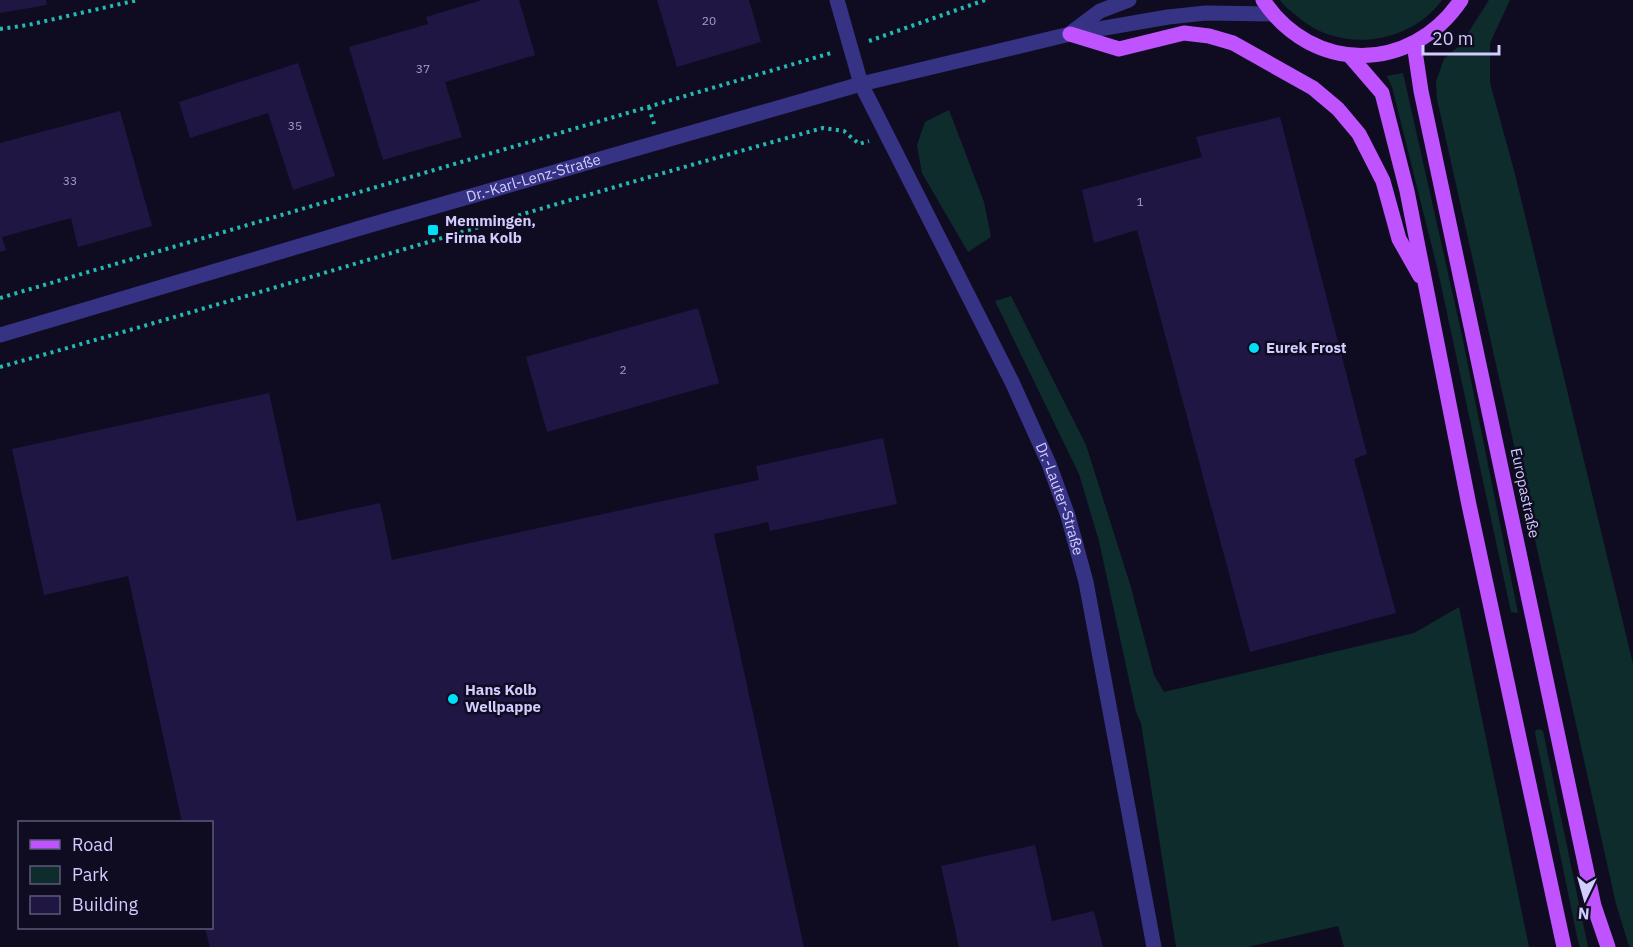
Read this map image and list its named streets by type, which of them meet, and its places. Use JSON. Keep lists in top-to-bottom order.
{
  "streets": {
    "main road": ["Europastraße"],
    "street": ["Dr.-Karl-Lenz-Straße", "Dr.-Lauter-Straße"]
  },
  "crossings": [
    ["Dr.-Karl-Lenz-Straße", "Dr.-Lauter-Straße"]
  ],
  "places": {
    "transit": ["Memmingen, Firma Kolb"],
    "other": ["Eurek Frost", "Hans Kolb Wellpappe"]
  },
  "house_numbers": [
    "20",
    "37",
    "35",
    "33",
    "1",
    "2"
  ],
  "legend": ["Road", "Park", "Building"],
  "scale_bar": "20 m",
  "north": "bottom"
}
